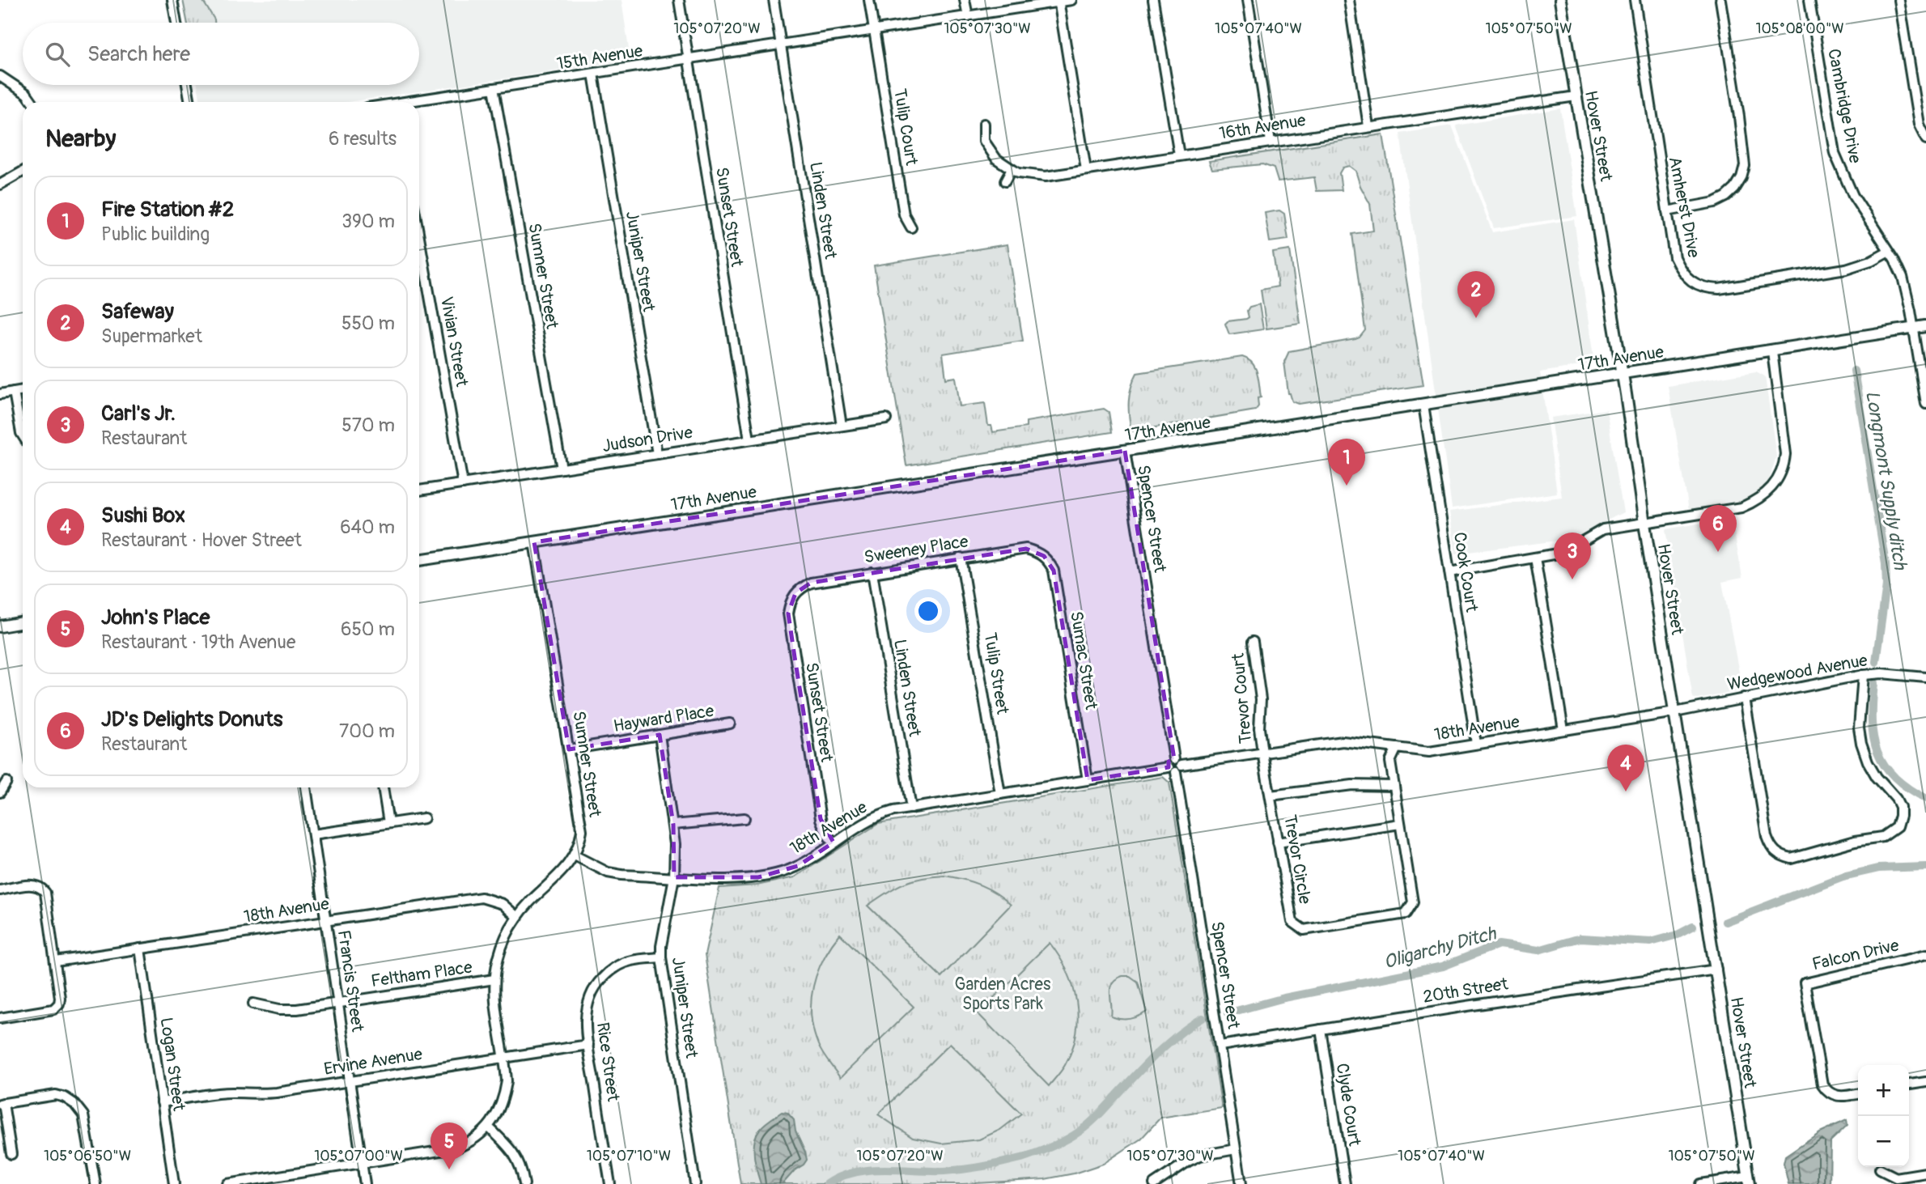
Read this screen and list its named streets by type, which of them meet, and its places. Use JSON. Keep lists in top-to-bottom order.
{
  "streets": {
    "main road": ["Hover Street", "17th Avenue"],
    "street": [
      "15th Avenue",
      "Cambridge Drive",
      "Tulip Court",
      "16th Avenue",
      "Amherst Drive",
      "Linden Street",
      "Sunset Street",
      "Juniper Street",
      "Sumner Street",
      "Vivian Street",
      "Judson Drive",
      "Spencer Street",
      "Sweeney Place",
      "Cook Court",
      "Sumac Street",
      "Wedgewood Avenue",
      "Tulip Street",
      "Trevor Court",
      "Hayward Place",
      "18th Avenue",
      "Trevor Circle",
      "Falcon Drive",
      "Feltham Place",
      "Francis Street",
      "20th Street",
      "Ervine Avenue",
      "Rice Street",
      "Logan Street",
      "Clyde Court"
    ]
  },
  "crossings": [
    ["15th Avenue", "Tulip Court"],
    ["15th Avenue", "Linden Street"],
    ["15th Avenue", "Sunset Street"],
    ["15th Avenue", "Juniper Street"],
    ["15th Avenue", "Sumner Street"],
    ["Cambridge Drive", "Amherst Drive"],
    ["Cambridge Drive", "17th Avenue"],
    ["16th Avenue", "Hover Street"],
    ["Hover Street", "17th Avenue"],
    ["Hover Street", "Wedgewood Avenue"],
    ["Hover Street", "18th Avenue"],
    ["Hover Street", "20th Street"],
    ["Linden Street", "Judson Drive"],
    ["Linden Street", "Sweeney Place"],
    ["Linden Street", "18th Avenue"],
    ["Sunset Street", "Judson Drive"],
    ["Sunset Street", "Sweeney Place"],
    ["Sunset Street", "18th Avenue"],
    ["Juniper Street", "Judson Drive"],
    ["Juniper Street", "Hayward Place"],
    ["Juniper Street", "18th Avenue"],
    ["Juniper Street", "Rice Street"],
    ["Sumner Street", "17th Avenue"],
    ["Sumner Street", "Judson Drive"],
    ["Sumner Street", "Hayward Place"],
    ["Sumner Street", "18th Avenue"],
    ["Sumner Street", "Feltham Place"],
    ["Sumner Street", "Ervine Avenue"],
    ["Vivian Street", "Judson Drive"],
    ["17th Avenue", "Spencer Street"],
    ["17th Avenue", "Cook Court"],
    ["Spencer Street", "18th Avenue"],
    ["Spencer Street", "20th Street"],
    ["Sweeney Place", "Sumac Street"],
    ["Sweeney Place", "Tulip Street"],
    ["Cook Court", "18th Avenue"],
    ["Sumac Street", "18th Avenue"],
    ["Wedgewood Avenue", "18th Avenue"],
    ["Tulip Street", "18th Avenue"],
    ["Trevor Court", "18th Avenue"],
    ["Trevor Court", "Trevor Circle"],
    ["18th Avenue", "Trevor Circle"],
    ["18th Avenue", "Francis Street"],
    ["18th Avenue", "Logan Street"],
    ["Feltham Place", "Francis Street"],
    ["Francis Street", "Ervine Avenue"],
    ["20th Street", "Clyde Court"],
    ["Ervine Avenue", "Rice Street"],
    ["Ervine Avenue", "Logan Street"]
  ],
  "water": ["Longmont Supply ditch", "Oligarchy Ditch"],
  "parks": ["Garden Acres Sports Park"],
  "page": {
    "search": "Search here",
    "heading": ["Nearby", "6 results"],
    "list": [
      {
        "mark": "1",
        "name": "Fire Station #2",
        "note": "Public building",
        "value": "390 m"
      },
      {
        "mark": "2",
        "name": "Safeway",
        "note": "Supermarket",
        "value": "550 m"
      },
      {
        "mark": "3",
        "name": "Carl's Jr.",
        "note": "Restaurant",
        "value": "570 m"
      },
      {
        "mark": "4",
        "name": "Sushi Box",
        "note": "Restaurant · Hover Street",
        "value": "640 m"
      },
      {
        "mark": "5",
        "name": "John's Place",
        "note": "Restaurant · 19th Avenue",
        "value": "650 m"
      },
      {
        "mark": "6",
        "name": "JD's Delights Donuts",
        "note": "Restaurant",
        "value": "700 m"
      }
    ],
    "pins": [
      "2",
      "1",
      "6",
      "3",
      "4",
      "5"
    ],
    "map_buttons": ["+", "−"]
  },
  "coordinates": [
    "105°07'20\"W",
    "105°07'30\"W",
    "105°07'40\"W",
    "105°07'50\"W",
    "105°08'00\"W",
    "105°06'50\"W",
    "105°07'00\"W",
    "105°07'10\"W"
  ]
}
